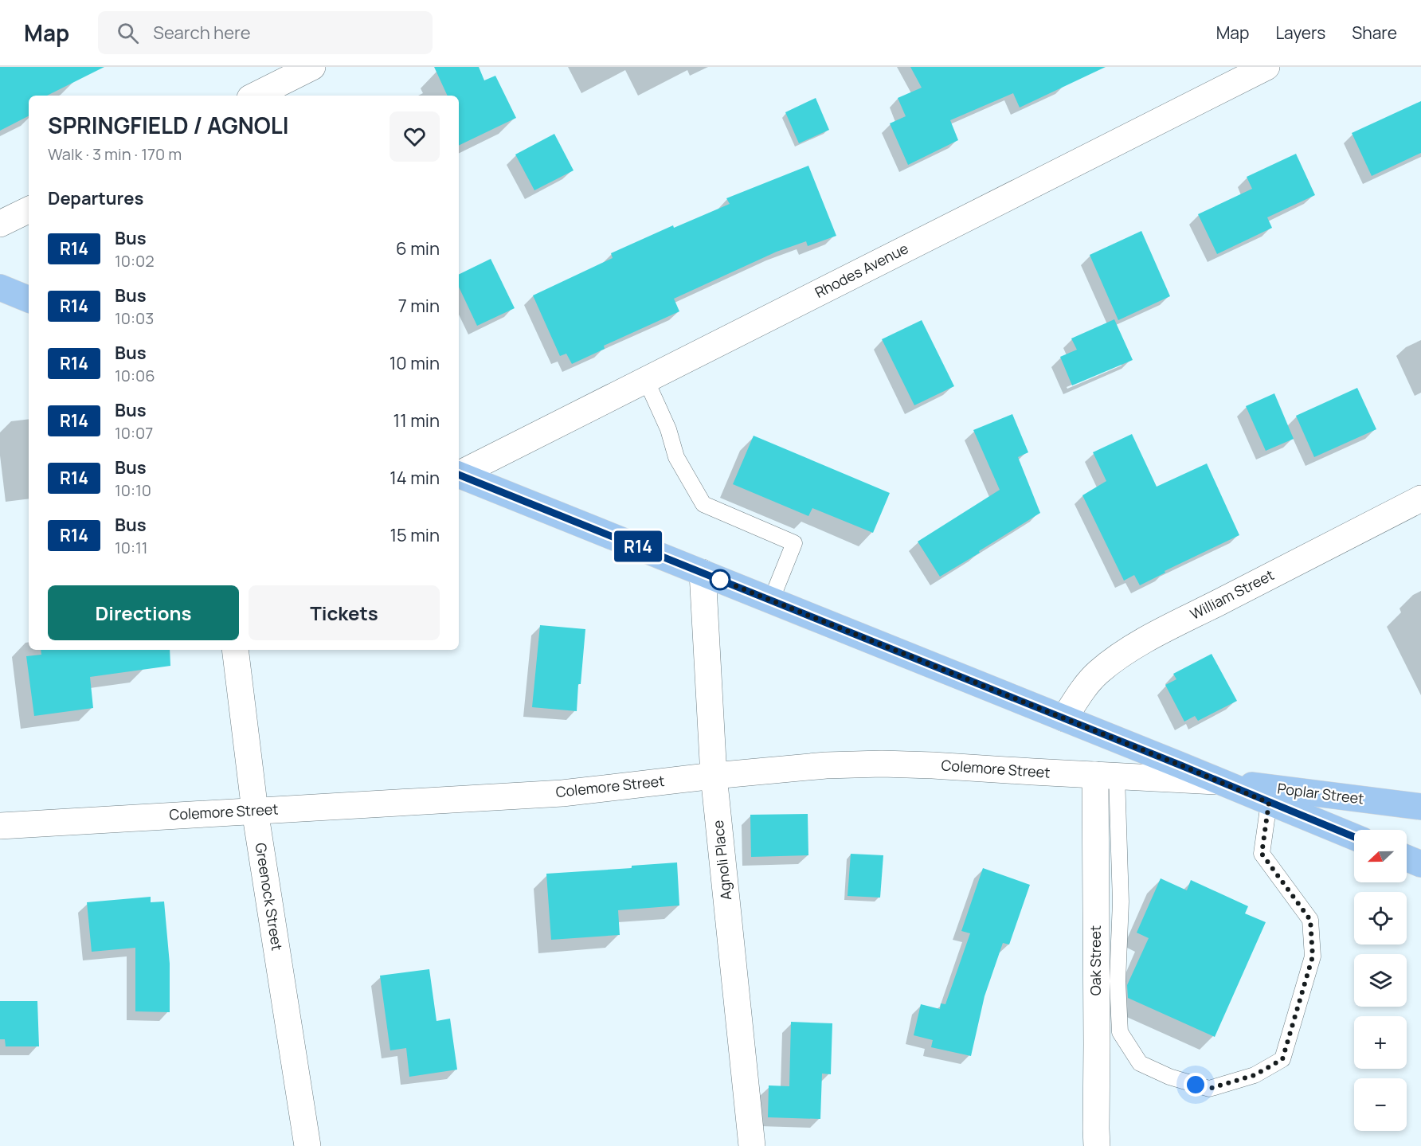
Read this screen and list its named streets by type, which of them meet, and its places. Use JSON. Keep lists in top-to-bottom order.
{
  "streets": {
    "main road": ["Poplar Street"],
    "street": [
      "Rhodes Avenue",
      "William Street",
      "Colemore Street",
      "Agnoli Place",
      "Greenock Street",
      "Oak Street"
    ]
  },
  "crossings": [
    ["Colemore Street", "Poplar Street"],
    ["Colemore Street", "Agnoli Place"],
    ["Colemore Street", "Greenock Street"],
    ["Colemore Street", "Oak Street"]
  ],
  "lines": ["bus line R14"],
  "north": "left",
  "page": {
    "header": "Map",
    "search": "Search here",
    "nav": ["Map", "Layers", "Share"],
    "on_map": "R14",
    "heading": [
      ["SPRINGFIELD / AGNOLI", "Walk · 3 min · 170 m"],
      "Departures"
    ],
    "list": [
      {
        "mark": "R14",
        "name": "Bus",
        "note": "10:02",
        "value": "6 min"
      },
      {
        "mark": "R14",
        "name": "Bus",
        "note": "10:03",
        "value": "7 min"
      },
      {
        "mark": "R14",
        "name": "Bus",
        "note": "10:06",
        "value": "10 min"
      },
      {
        "mark": "R14",
        "name": "Bus",
        "note": "10:07",
        "value": "11 min"
      },
      {
        "mark": "R14",
        "name": "Bus",
        "note": "10:10",
        "value": "14 min"
      },
      {
        "mark": "R14",
        "name": "Bus",
        "note": "10:11",
        "value": "15 min"
      }
    ],
    "buttons": ["Directions", "Tickets"],
    "map_buttons": ["+", "−"]
  }
}
